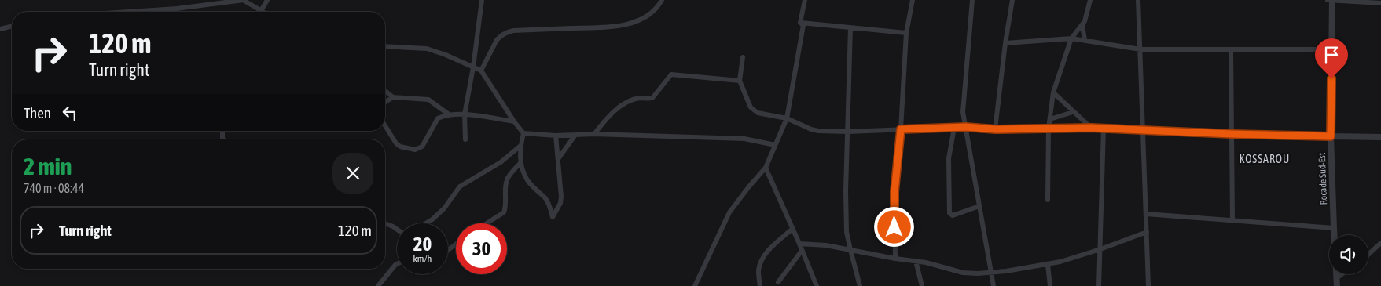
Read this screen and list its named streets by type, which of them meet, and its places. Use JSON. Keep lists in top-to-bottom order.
{
  "streets": {
    "street": ["Rocade Sud-Est"]
  },
  "districts": ["KOSSAROU"],
  "page": {
    "turn": ["120 m", "Turn right"],
    "then": "Then",
    "heading": ["2 min", "740 m · 08:44"],
    "list": [
      {
        "name": "Turn right",
        "value": "120 m"
      }
    ],
    "speed": "20 km/h",
    "limit": "30"
  }
}
